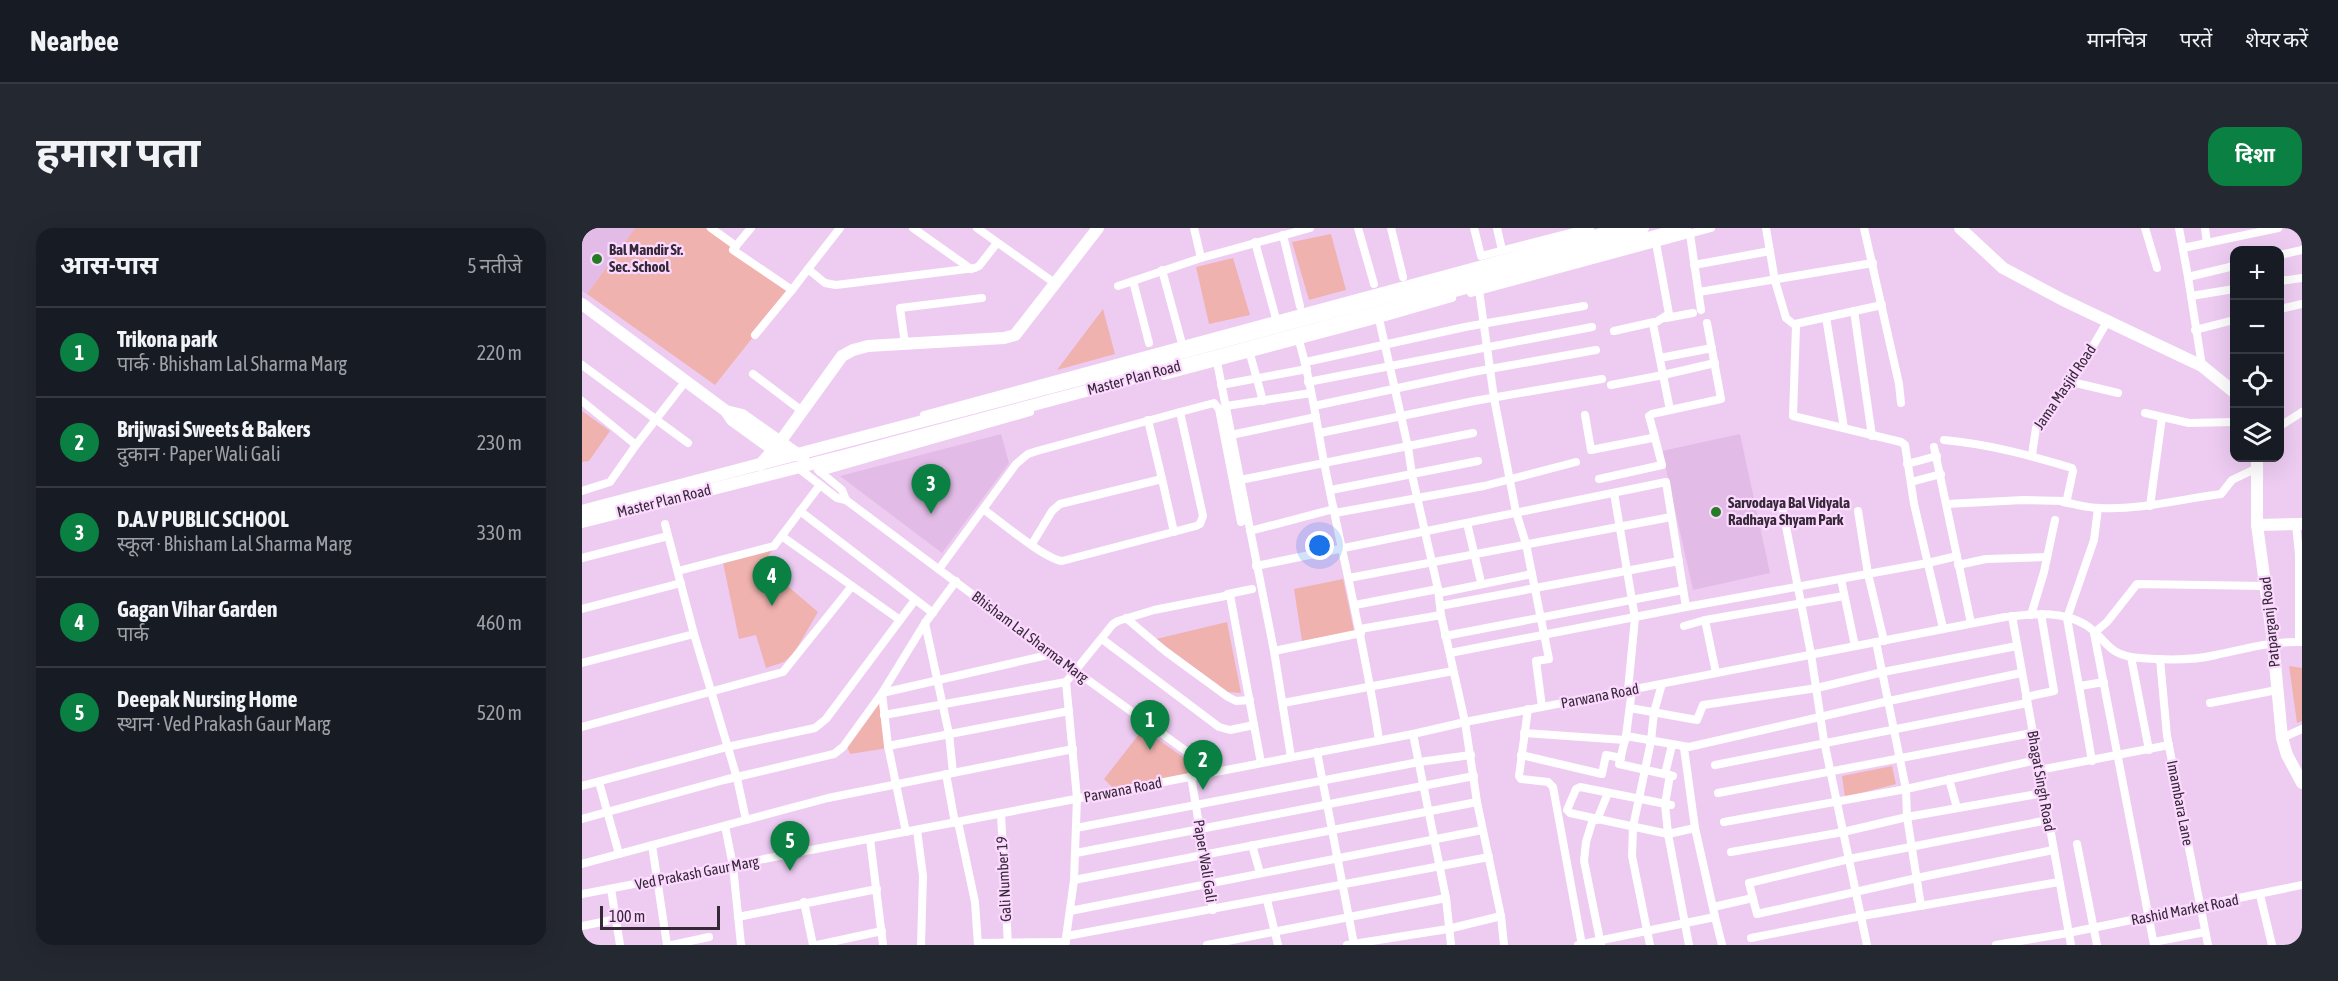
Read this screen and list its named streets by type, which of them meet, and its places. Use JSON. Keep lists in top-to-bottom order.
{
  "streets": {
    "main road": ["Master Plan Road", "Patparganj Road"],
    "street": [
      "Jama Masjid Road",
      "Bhisham Lal Sharma Marg",
      "Parwana Road",
      "Bhagat Singh Road",
      "Imambara Lane",
      "Paper Wali Gali",
      "Ved Prakash Gaur Marg",
      "Gali Number 19",
      "Rashid Market Road"
    ]
  },
  "crossings": [
    ["Master Plan Road", "Bhisham Lal Sharma Marg"],
    ["Patparganj Road", "Parwana Road"],
    ["Bhisham Lal Sharma Marg", "Parwana Road"],
    ["Parwana Road", "Bhagat Singh Road"],
    ["Parwana Road", "Imambara Lane"],
    ["Parwana Road", "Paper Wali Gali"],
    ["Parwana Road", "Ved Prakash Gaur Marg"],
    ["Parwana Road", "Gali Number 19"],
    ["Bhagat Singh Road", "Rashid Market Road"],
    ["Imambara Lane", "Rashid Market Road"]
  ],
  "places": ["Bal Mandir Sr. Sec. School", "Sarvodaya Bal Vidyala Radhaya Shyam Park"],
  "scale_bar": "100 m",
  "page": {
    "header": "Nearbee",
    "nav": ["मानचित्र", "परतें", "शेयर करें"],
    "buttons": "दिशा",
    "title": "हमारा पता",
    "heading": ["आस-पास", "5 नतीजे"],
    "map_buttons": ["+", "−"],
    "list": [
      {
        "mark": "1",
        "name": "Trikona park",
        "note": "पार्क · Bhisham Lal Sharma Marg",
        "value": "220 m"
      },
      {
        "mark": "2",
        "name": "Brijwasi Sweets & Bakers",
        "note": "दुकान · Paper Wali Gali",
        "value": "230 m"
      },
      {
        "mark": "3",
        "name": "D.A.V PUBLIC SCHOOL",
        "note": "स्कूल · Bhisham Lal Sharma Marg",
        "value": "330 m"
      },
      {
        "mark": "4",
        "name": "Gagan Vihar Garden",
        "note": "पार्क",
        "value": "460 m"
      },
      {
        "mark": "5",
        "name": "Deepak Nursing Home",
        "note": "स्थान · Ved Prakash Gaur Marg",
        "value": "520 m"
      }
    ],
    "pins": [
      "3",
      "4",
      "1",
      "2",
      "5"
    ],
    "scale": "100 m"
  }
}
